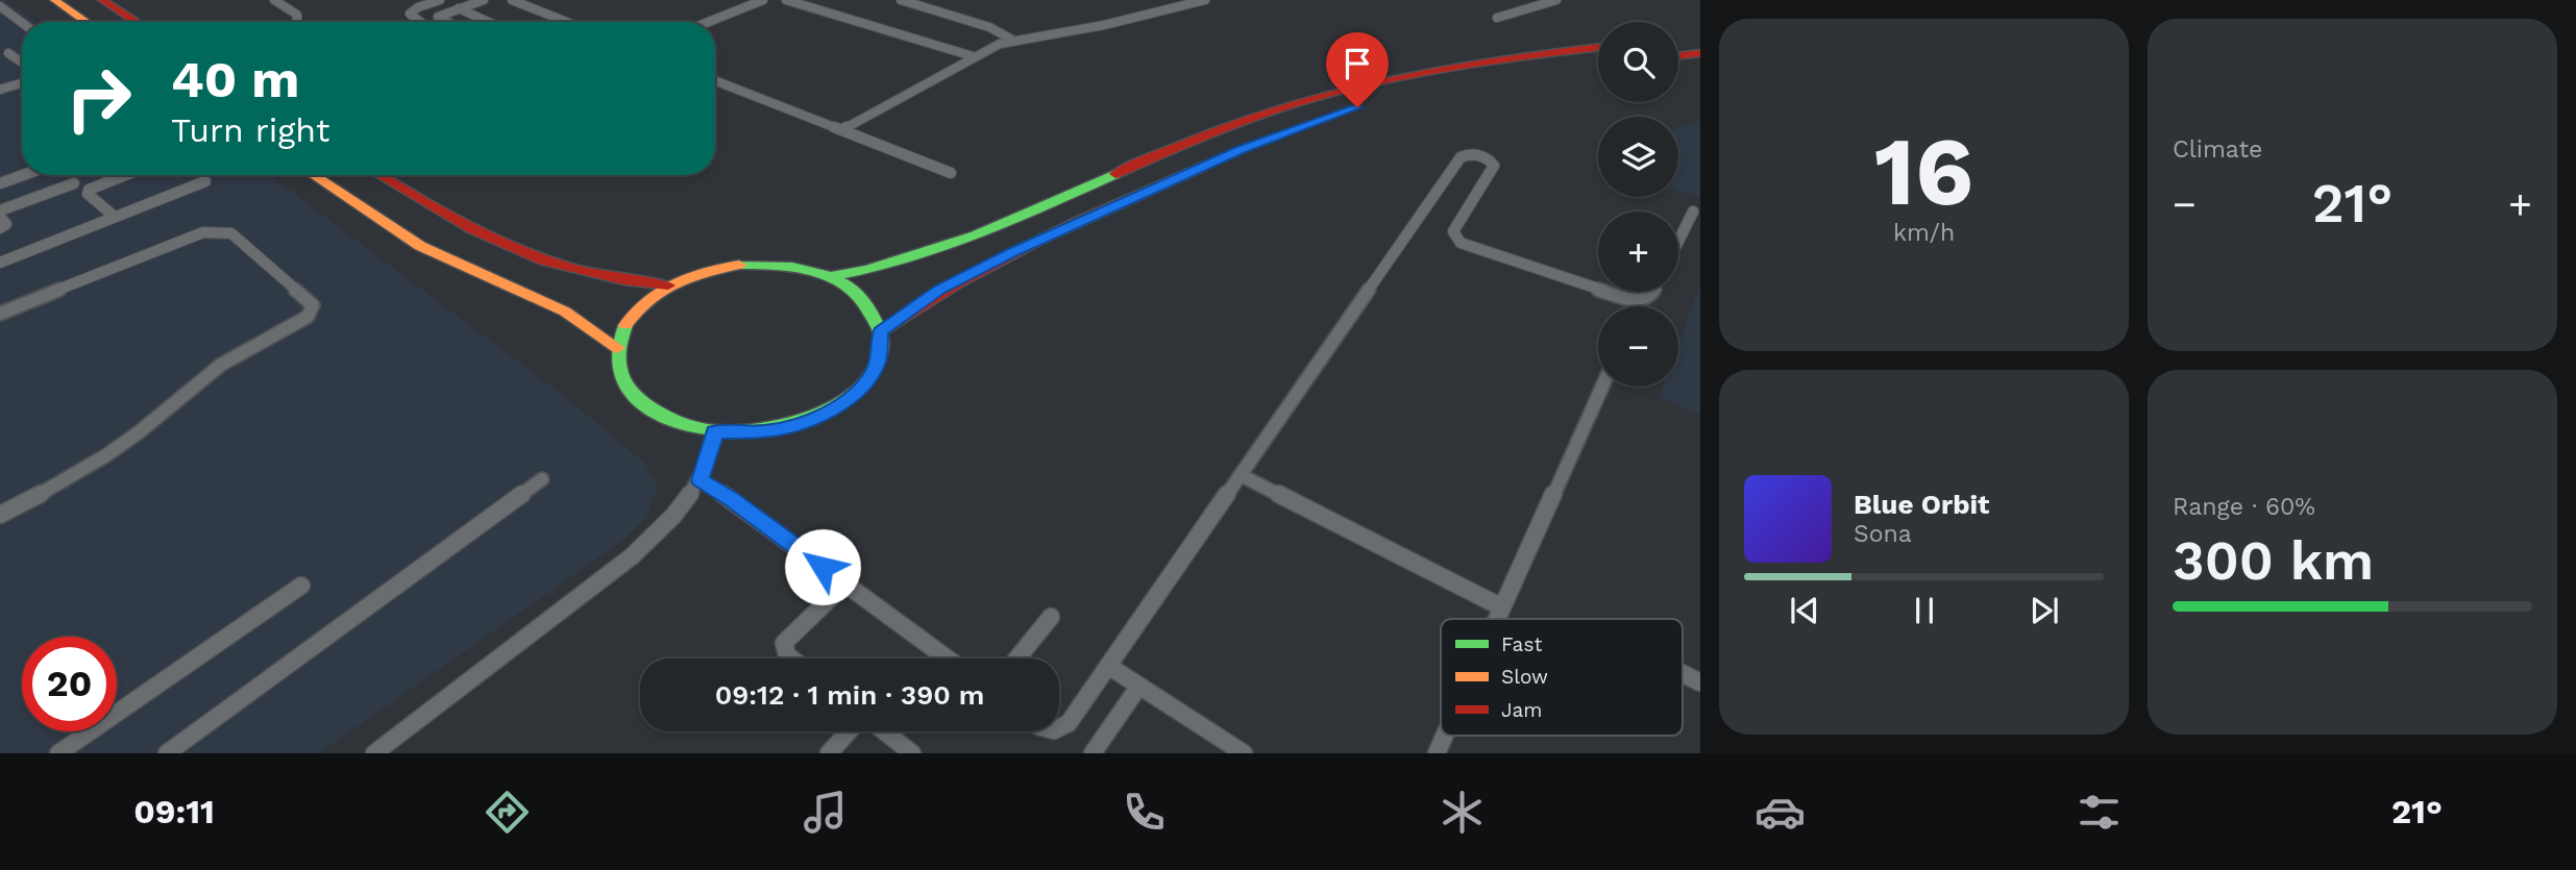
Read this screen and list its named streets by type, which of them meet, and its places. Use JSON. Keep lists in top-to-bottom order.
{
  "legend": ["Fast", "Slow", "Jam"],
  "page": {
    "tile": [
      ["16", "km/h"],
      "Climate",
      ["Range · 60%", "300 km"]
    ],
    "map_buttons": ["+", "−"],
    "turn": ["40 m", "Turn right"],
    "heat": ["−", "21°", "+"],
    "song": ["Blue Orbit", "Sona"],
    "limit": "20",
    "trip": "09:12 · 1 min · 390 m",
    "tabs": ["09:11", "21°"]
  }
}
